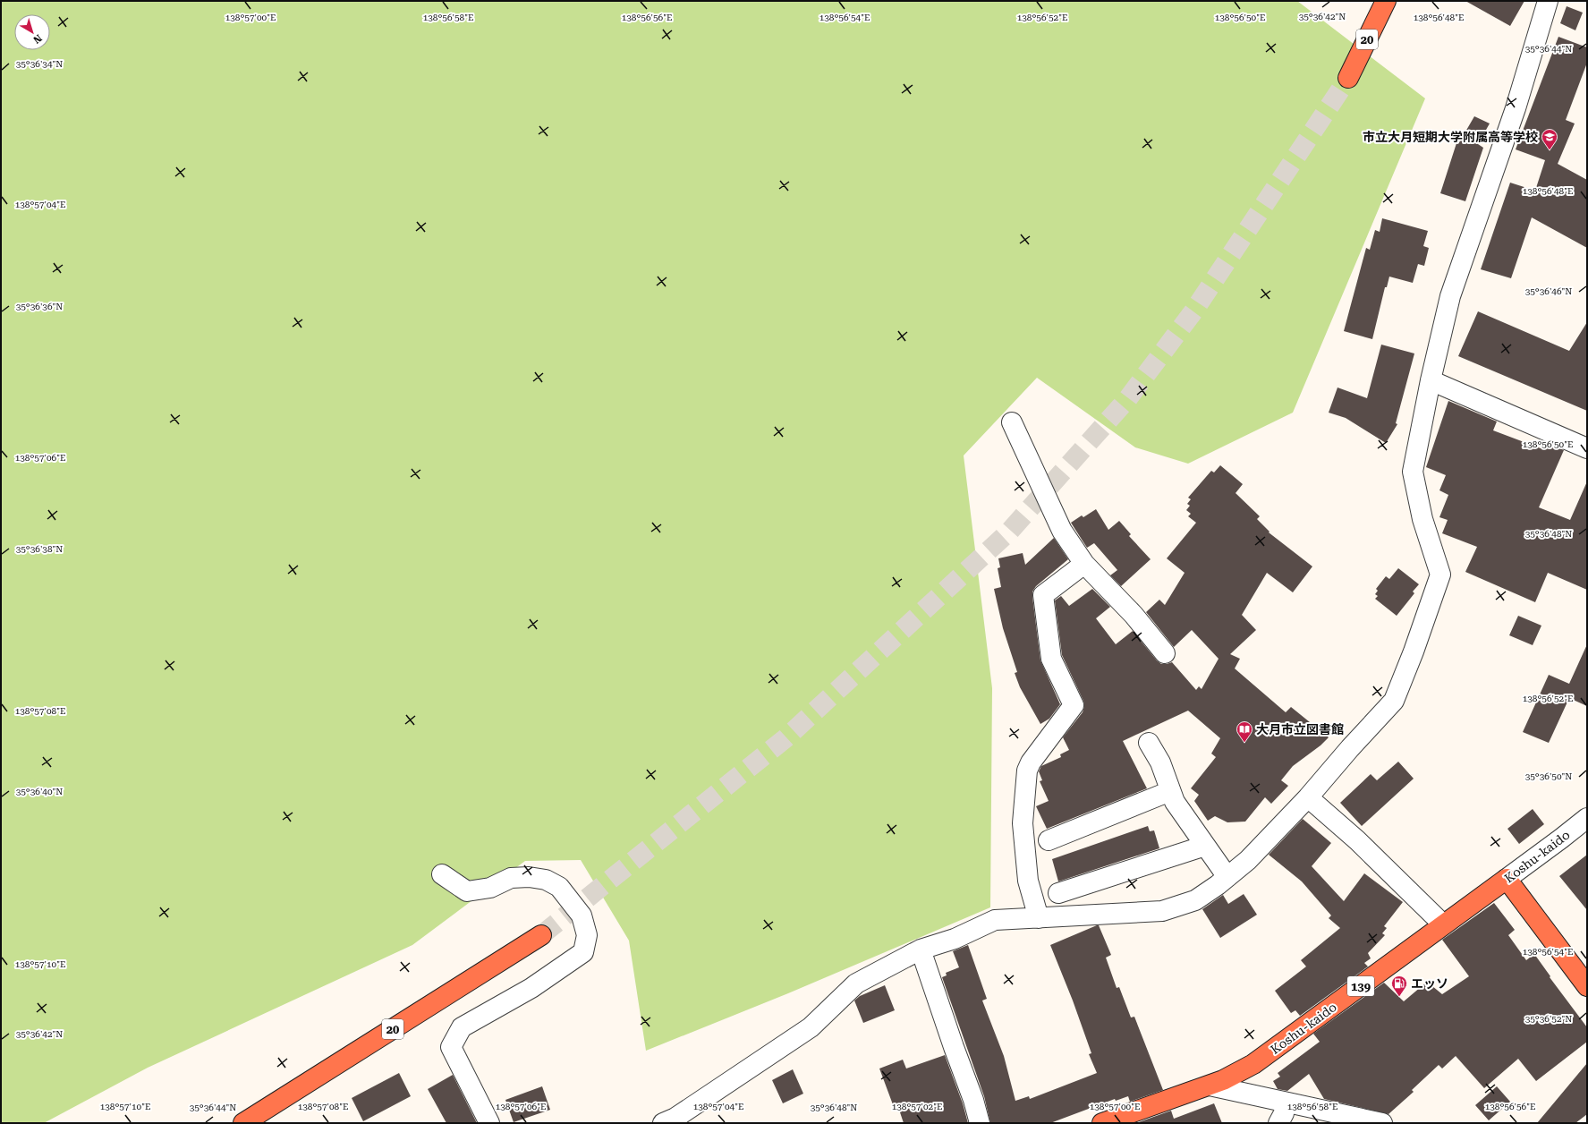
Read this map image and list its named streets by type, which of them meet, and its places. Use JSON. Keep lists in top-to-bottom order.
{
  "streets": {
    "highway": ["20", "Koshu-kaido", "139"]
  },
  "places": {
    "school or university": ["市立大月短期大学附属高等学校"],
    "library": ["大月市立図書館"],
    "fuel station": ["エッソ"]
  },
  "north": "bottom right",
  "coordinates": [
    "35°36'42\"N",
    "138°57'00\"E",
    "138°56'58\"E",
    "138°56'56\"E",
    "138°56'54\"E",
    "138°56'52\"E",
    "138°56'50\"E",
    "138°56'48\"E",
    "35°36'44\"N",
    "35°36'34\"N",
    "138°57'04\"E",
    "35°36'46\"N",
    "35°36'36\"N",
    "138°57'06\"E",
    "35°36'48\"N",
    "35°36'38\"N",
    "138°57'08\"E",
    "35°36'50\"N",
    "35°36'40\"N",
    "138°57'10\"E",
    "35°36'52\"N",
    "138°57'02\"E"
  ]
}
